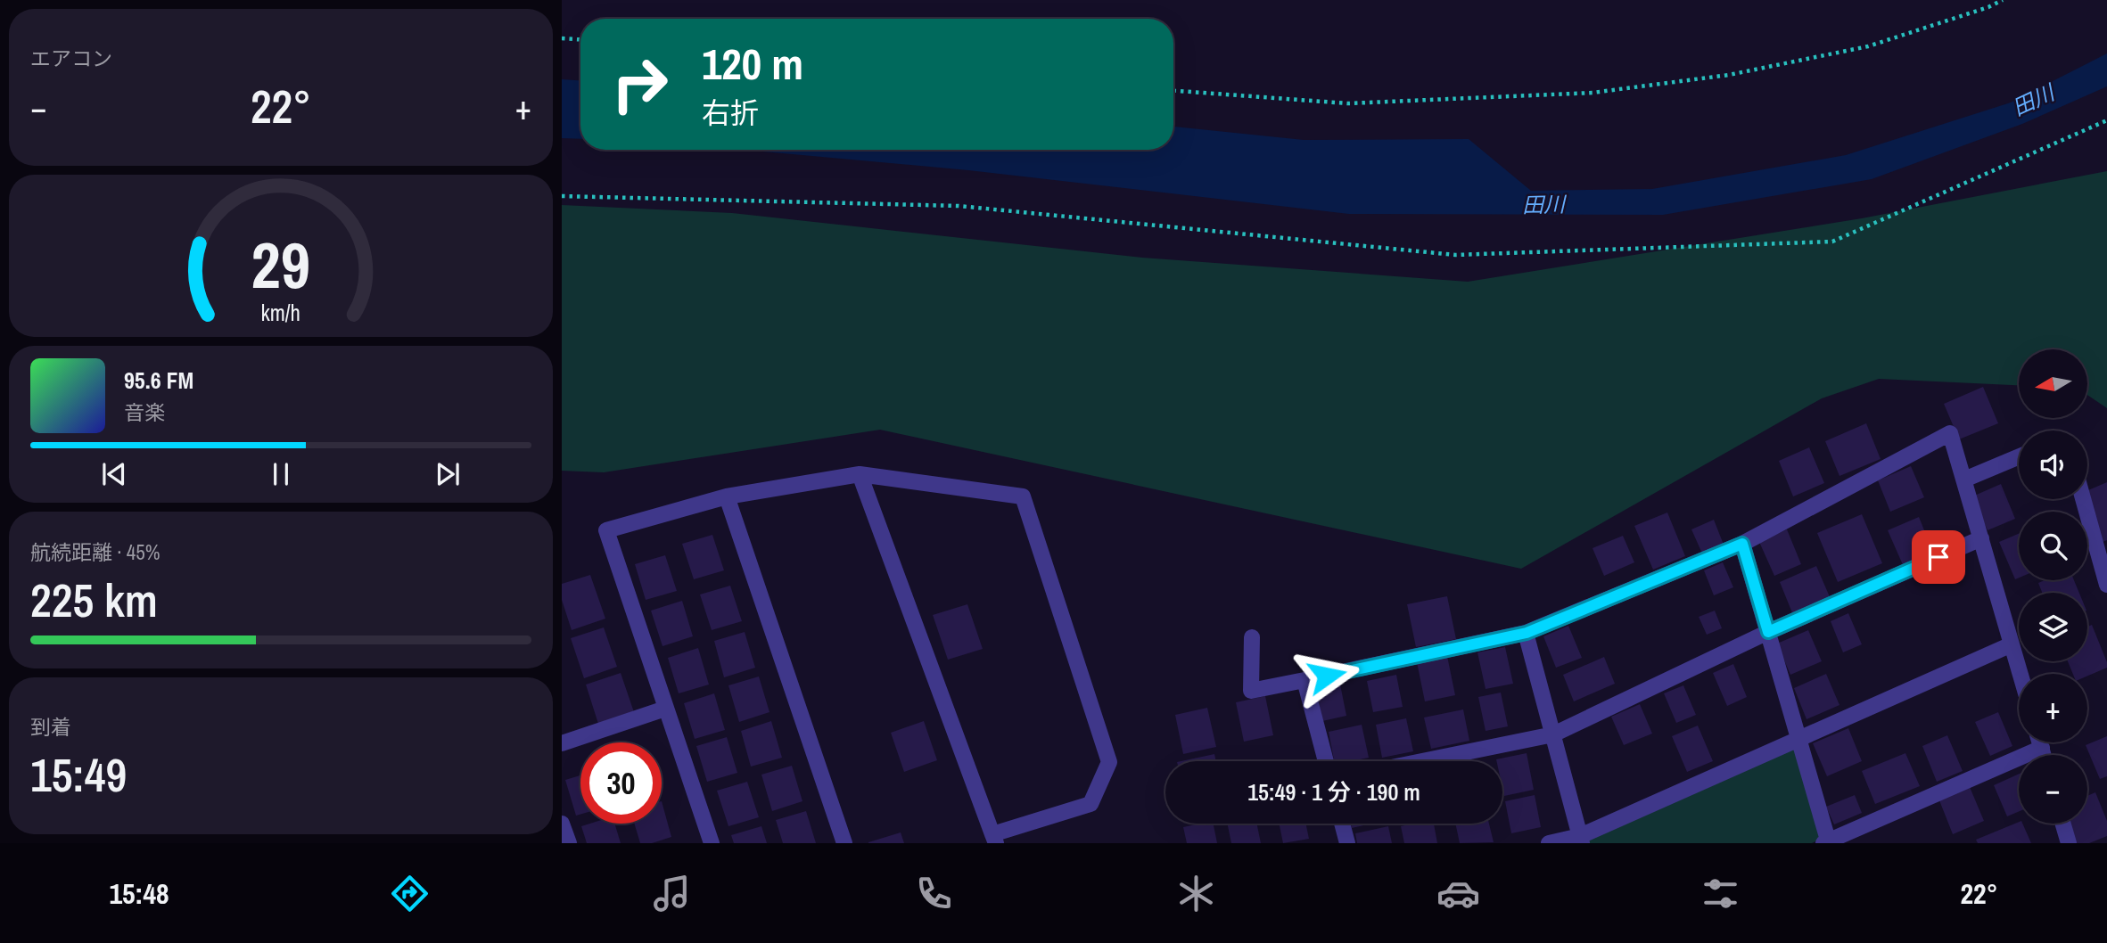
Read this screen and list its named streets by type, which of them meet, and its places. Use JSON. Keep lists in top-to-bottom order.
{
  "water": ["田川"],
  "north": "left",
  "page": {
    "tile": [
      "エアコン",
      ["航続距離 · 45%", "225 km"],
      ["到着", "15:49"]
    ],
    "turn": ["120 m", "右折"],
    "heat": ["−", "22°", "+"],
    "map_buttons": ["+", "−"],
    "song": ["95.6 FM", "音楽"],
    "limit": "30",
    "trip": "15:49 · 1 分 · 190 m",
    "tabs": ["15:48", "22°"],
    "gauge": ["29", "km/h"]
  }
}
